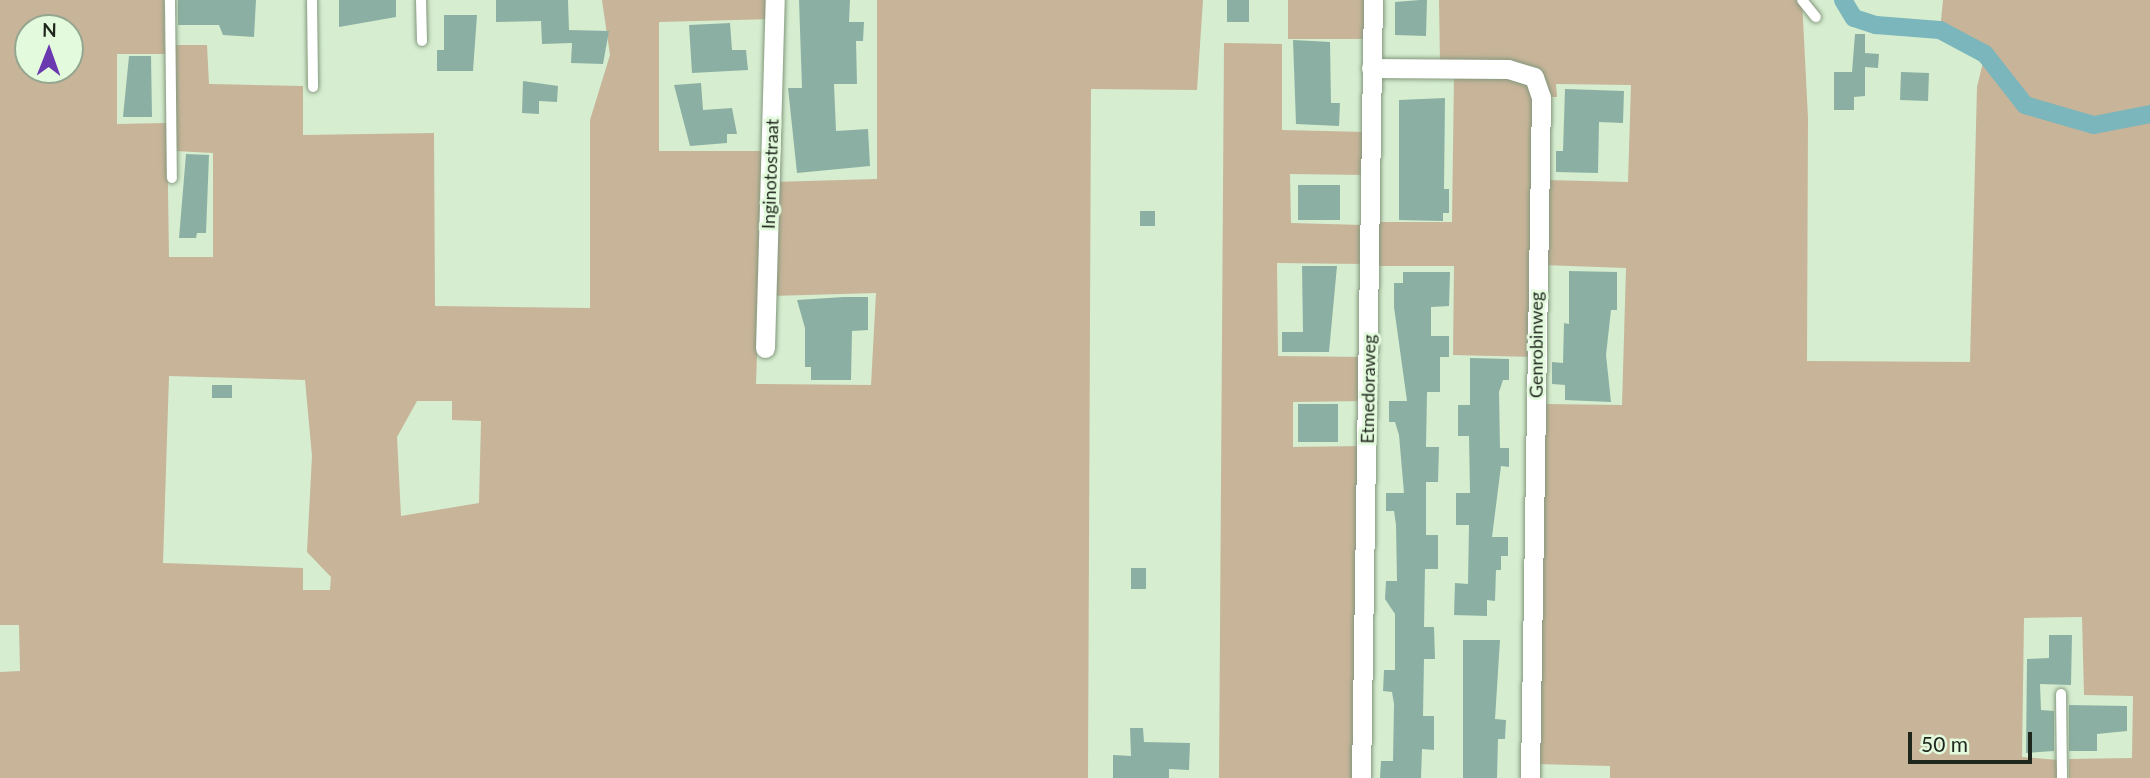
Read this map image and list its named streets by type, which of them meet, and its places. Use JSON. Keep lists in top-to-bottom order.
{
  "streets": {
    "street": ["Inginotostraat", "Genrobinweg", "Etmedoraweg"]
  },
  "crossings": [
    ["Genrobinweg", "Etmedoraweg"]
  ],
  "scale_bar": "50 m",
  "north": "top"
}
